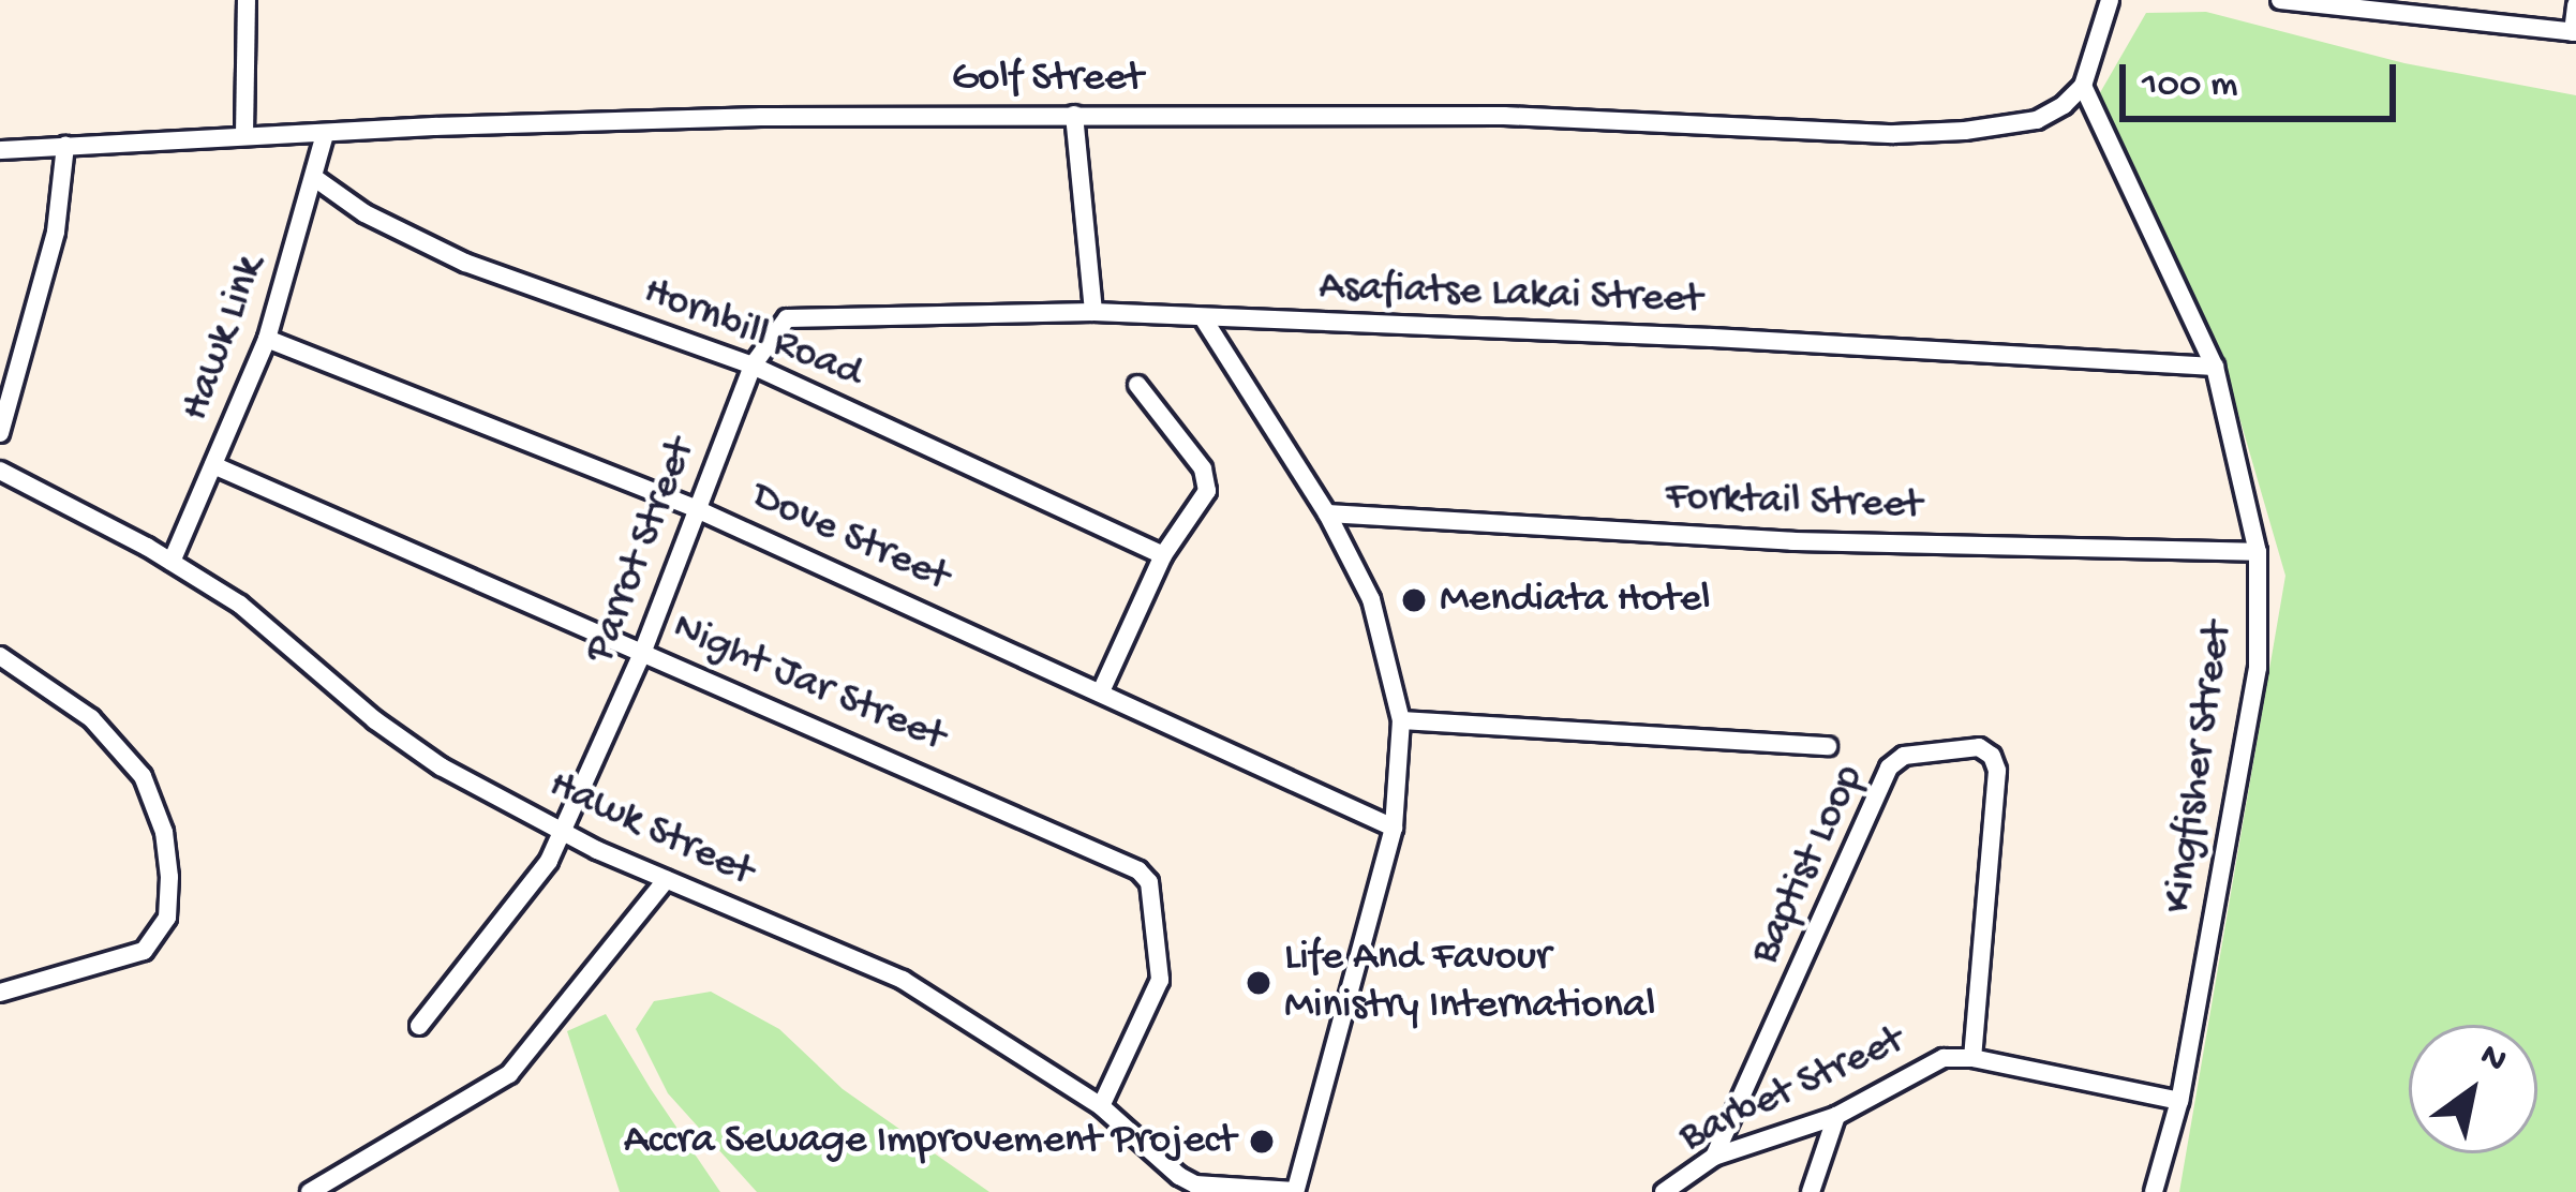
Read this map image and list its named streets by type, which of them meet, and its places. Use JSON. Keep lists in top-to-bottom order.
{
  "streets": {
    "street": [
      "Golf Street",
      "Asafiatse Lakai Street",
      "Hornbill Road",
      "Hawk Link",
      "Forktail Street",
      "Dove Street",
      "Parrot Street",
      "Night Jar Street",
      "Kingfisher Street",
      "Hawk Street",
      "Baptist Loop",
      "Barbet Street"
    ]
  },
  "crossings": [
    ["Golf Street", "Hawk Link"],
    ["Golf Street", "Kingfisher Street"],
    ["Asafiatse Lakai Street", "Parrot Street"],
    ["Asafiatse Lakai Street", "Kingfisher Street"],
    ["Hornbill Road", "Hawk Link"],
    ["Hornbill Road", "Parrot Street"],
    ["Hawk Link", "Dove Street"],
    ["Hawk Link", "Night Jar Street"],
    ["Hawk Link", "Hawk Street"],
    ["Forktail Street", "Kingfisher Street"],
    ["Dove Street", "Parrot Street"],
    ["Parrot Street", "Night Jar Street"],
    ["Parrot Street", "Hawk Street"],
    ["Night Jar Street", "Hawk Street"],
    ["Kingfisher Street", "Barbet Street"],
    ["Baptist Loop", "Barbet Street"]
  ],
  "places": ["Mendiata Hotel", "Life And Favour Ministry International", "Accra Sewage Improvement Project"],
  "scale_bar": "100 m",
  "north": "top right"
}
